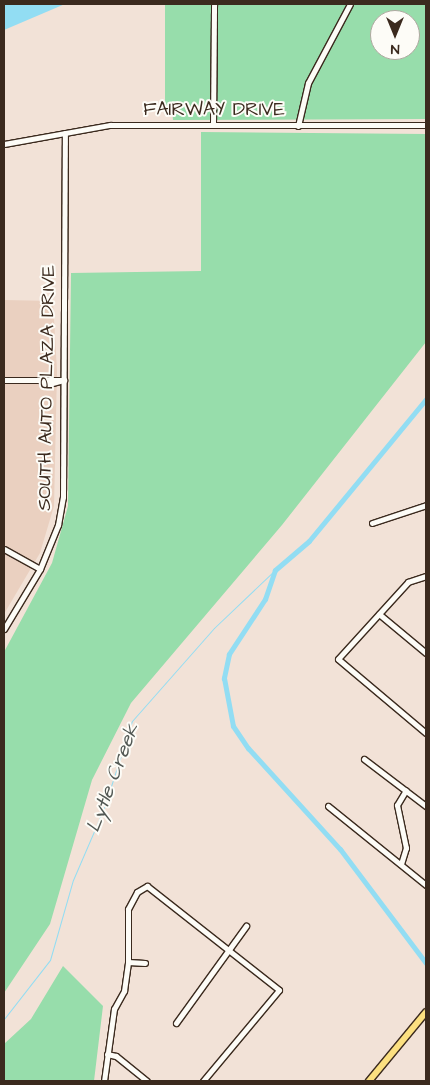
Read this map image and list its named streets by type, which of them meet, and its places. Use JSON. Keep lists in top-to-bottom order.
{
  "streets": {
    "street": ["FAIRWAY DRIVE", "SOUTH AUTO PLAZA DRIVE"]
  },
  "crossings": [
    ["FAIRWAY DRIVE", "SOUTH AUTO PLAZA DRIVE"]
  ],
  "water": ["Lytle Creek"],
  "north": "bottom"
}
